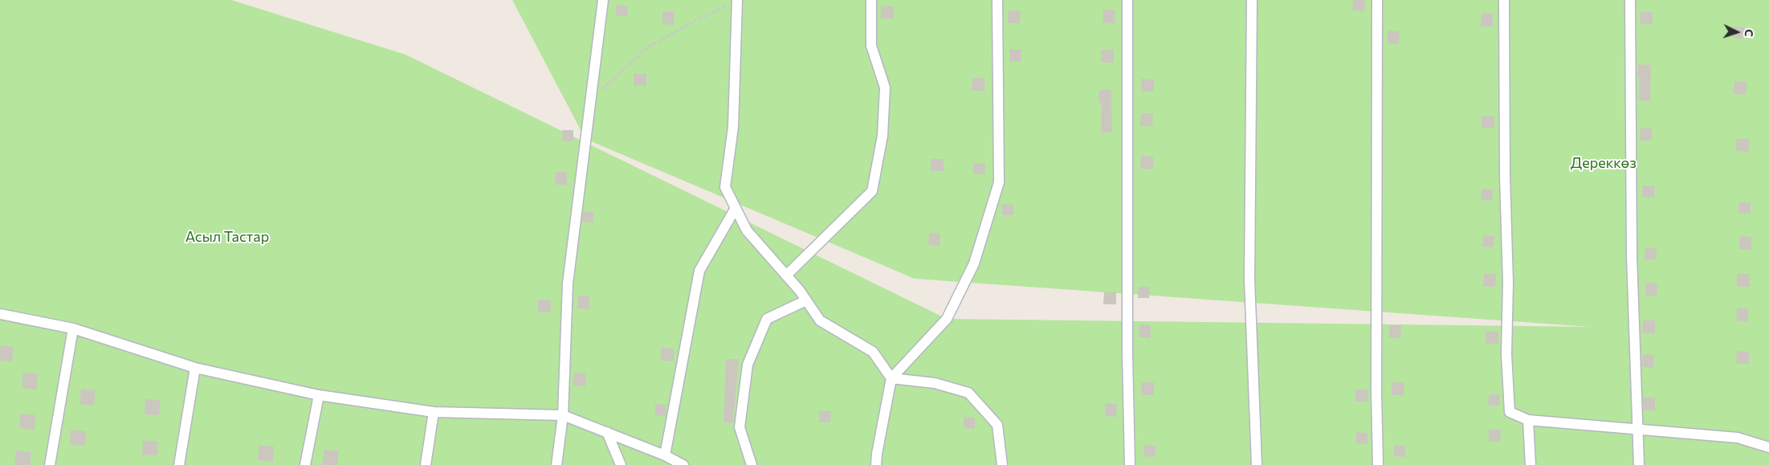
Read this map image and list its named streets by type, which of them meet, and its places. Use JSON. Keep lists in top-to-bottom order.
{
  "parks": ["Дереккөз", "Асыл Тастар"],
  "north": "right"
}
